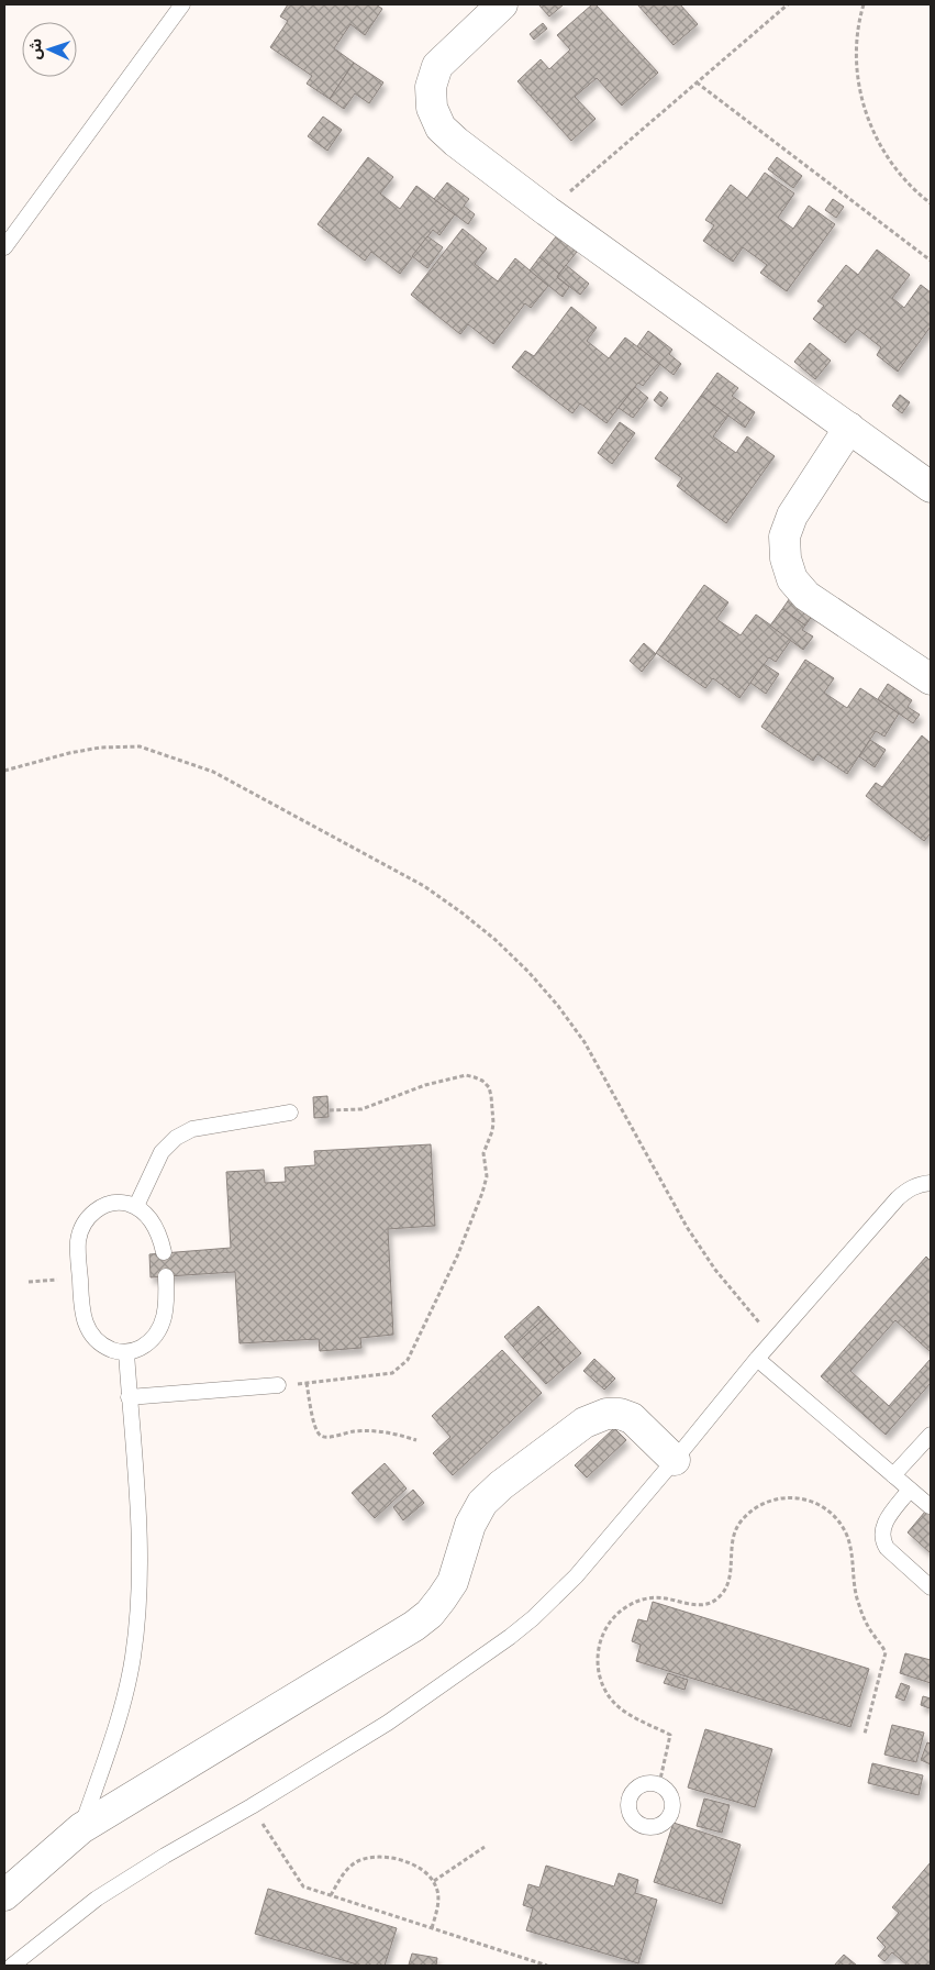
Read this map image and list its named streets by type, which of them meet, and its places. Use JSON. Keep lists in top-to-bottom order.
{
  "north": "left"
}
